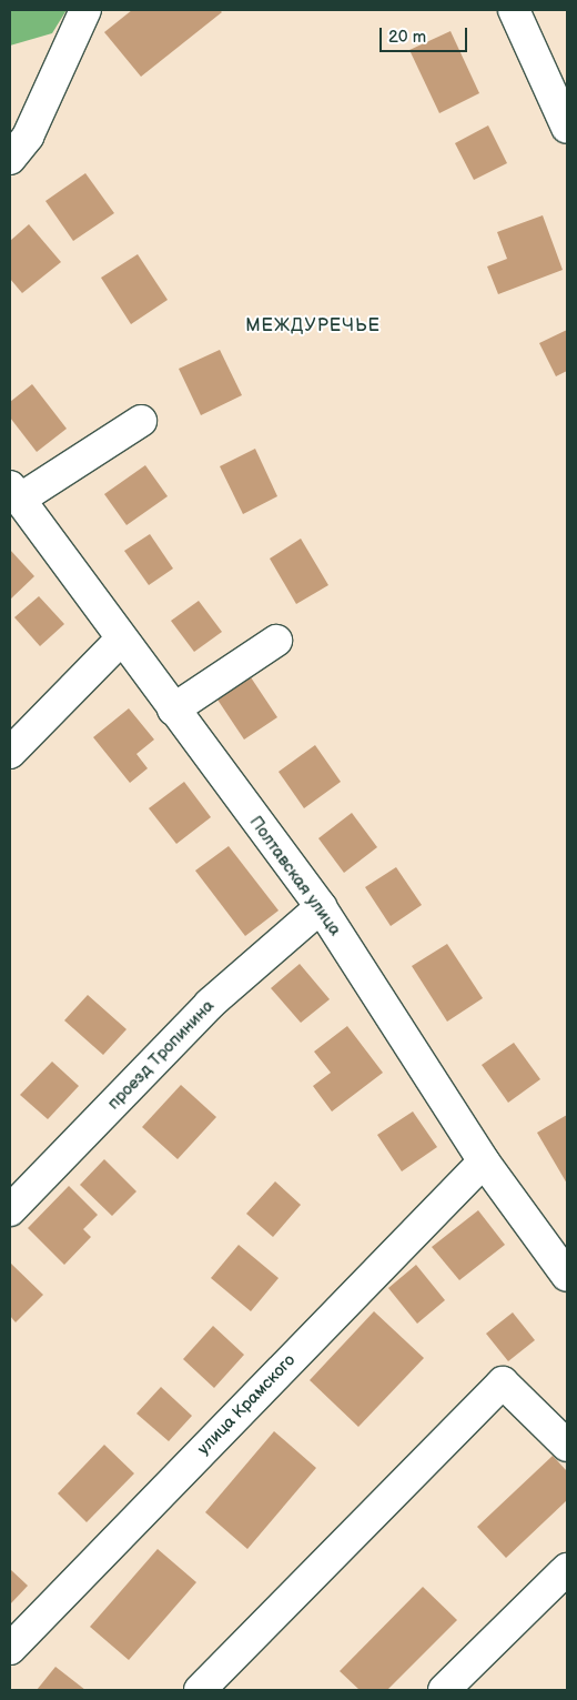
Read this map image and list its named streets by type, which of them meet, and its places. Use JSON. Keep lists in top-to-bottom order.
{
  "streets": {
    "street": ["Полтавская улица", "проезд Тропинина", "улица Крамского"]
  },
  "crossings": [
    ["Полтавская улица", "проезд Тропинина"],
    ["Полтавская улица", "улица Крамского"]
  ],
  "districts": ["МЕЖДУРЕЧЬЕ"],
  "scale_bar": "20 m"
}
